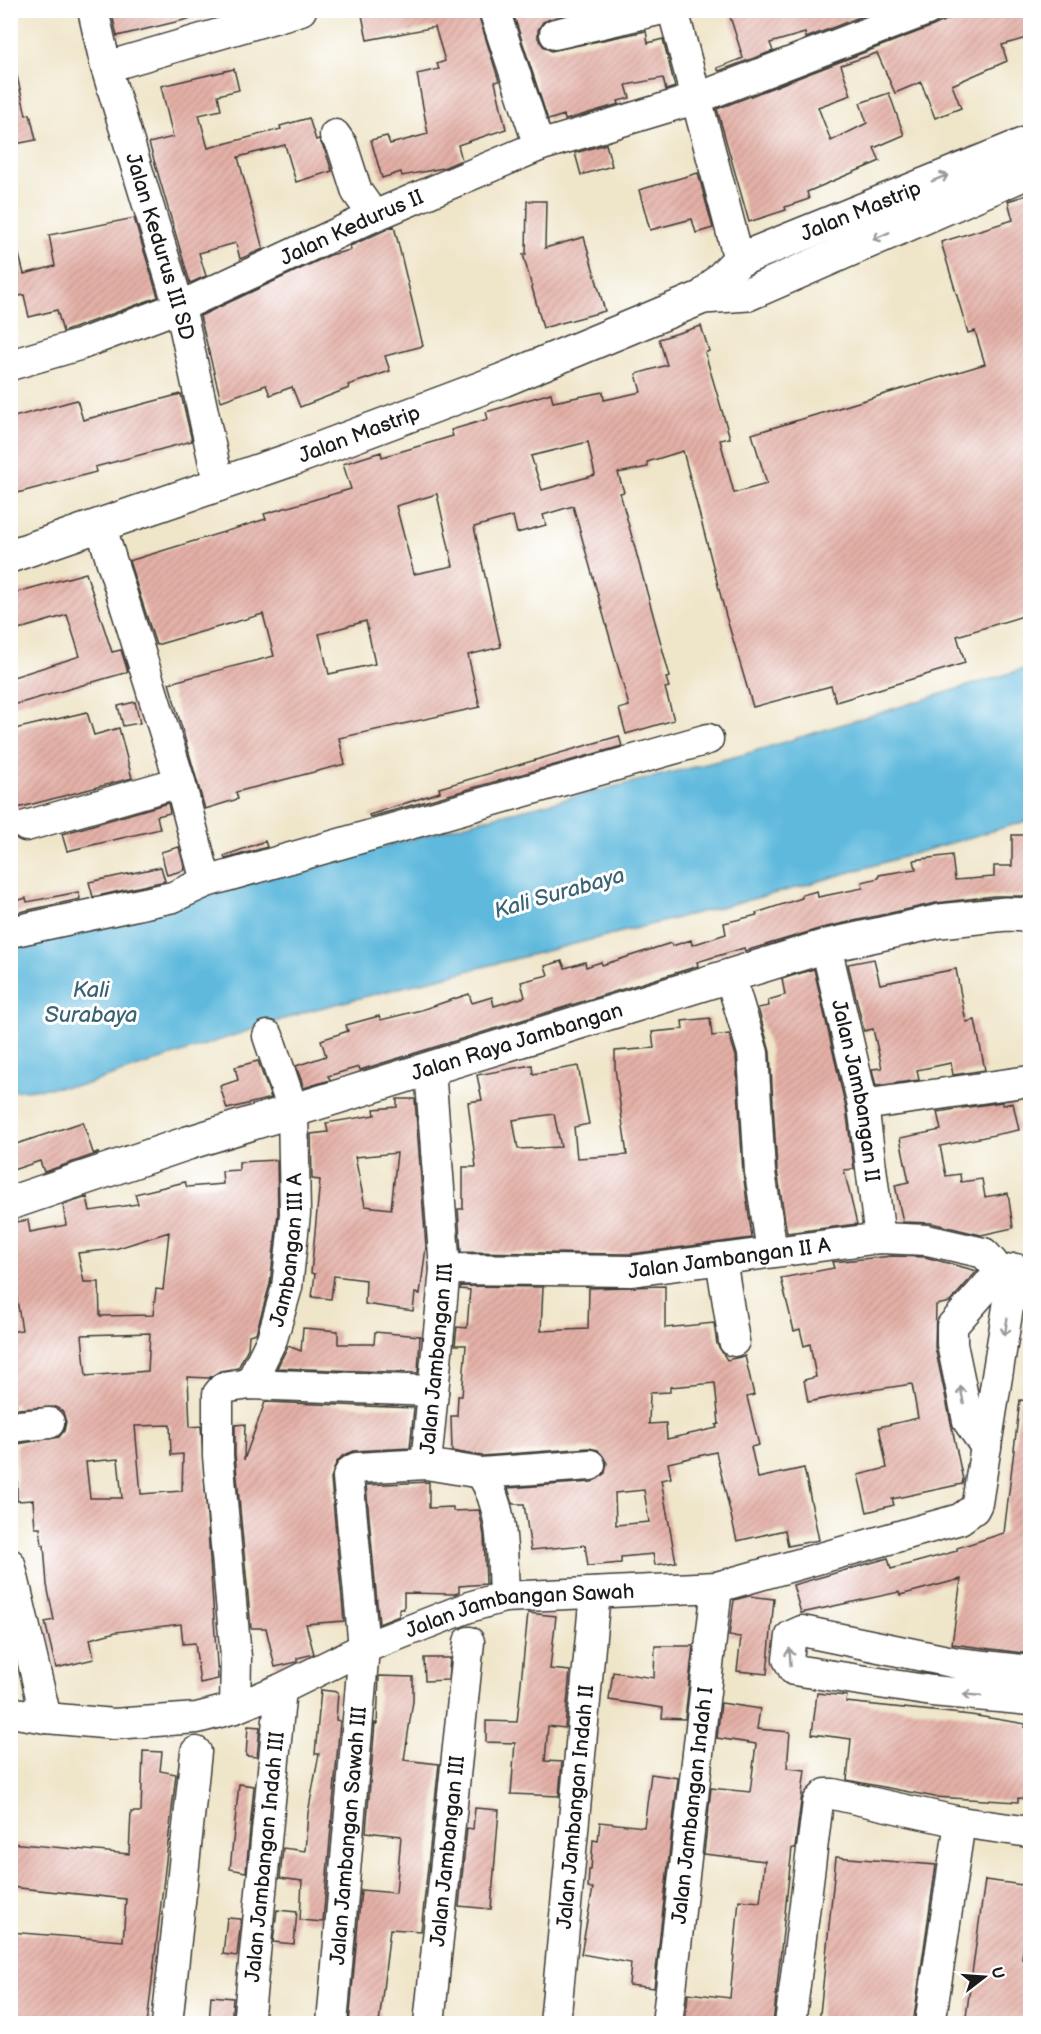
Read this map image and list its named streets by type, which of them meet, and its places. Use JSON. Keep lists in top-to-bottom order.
{
  "streets": {
    "main road": ["Jalan Mastrip", "Jalan Raya Jambangan"],
    "street": [
      "Jalan Kedurus II",
      "Jalan Kedurus III SD",
      "Jalan Jambangan II",
      "Jambangan III A",
      "Jalan Jambangan II A",
      "Jalan Jambangan III",
      "Jalan Jambangan Sawah",
      "Jalan Jambangan Indah I",
      "Jalan Jambangan Indah II",
      "Jalan Jambangan Sawah III",
      "Jalan Jambangan Indah III"
    ]
  },
  "crossings": [
    ["Jalan Mastrip", "Jalan Kedurus III SD"],
    ["Jalan Kedurus II", "Jalan Kedurus III SD"],
    ["Jalan Raya Jambangan", "Jalan Jambangan II"],
    ["Jalan Raya Jambangan", "Jambangan III A"],
    ["Jalan Raya Jambangan", "Jalan Jambangan III"],
    ["Jalan Jambangan II", "Jalan Jambangan II A"],
    ["Jalan Jambangan II A", "Jalan Jambangan III"],
    ["Jalan Jambangan II A", "Jalan Jambangan Sawah"],
    ["Jalan Jambangan III", "Jalan Jambangan Sawah"],
    ["Jalan Jambangan III", "Jalan Jambangan Sawah III"],
    ["Jalan Jambangan Sawah", "Jalan Jambangan Indah I"],
    ["Jalan Jambangan Sawah", "Jalan Jambangan Indah II"],
    ["Jalan Jambangan Sawah", "Jalan Jambangan Sawah III"],
    ["Jalan Jambangan Sawah", "Jalan Jambangan Indah III"]
  ],
  "water": ["Kali Surabaya"],
  "north": "right"
}
